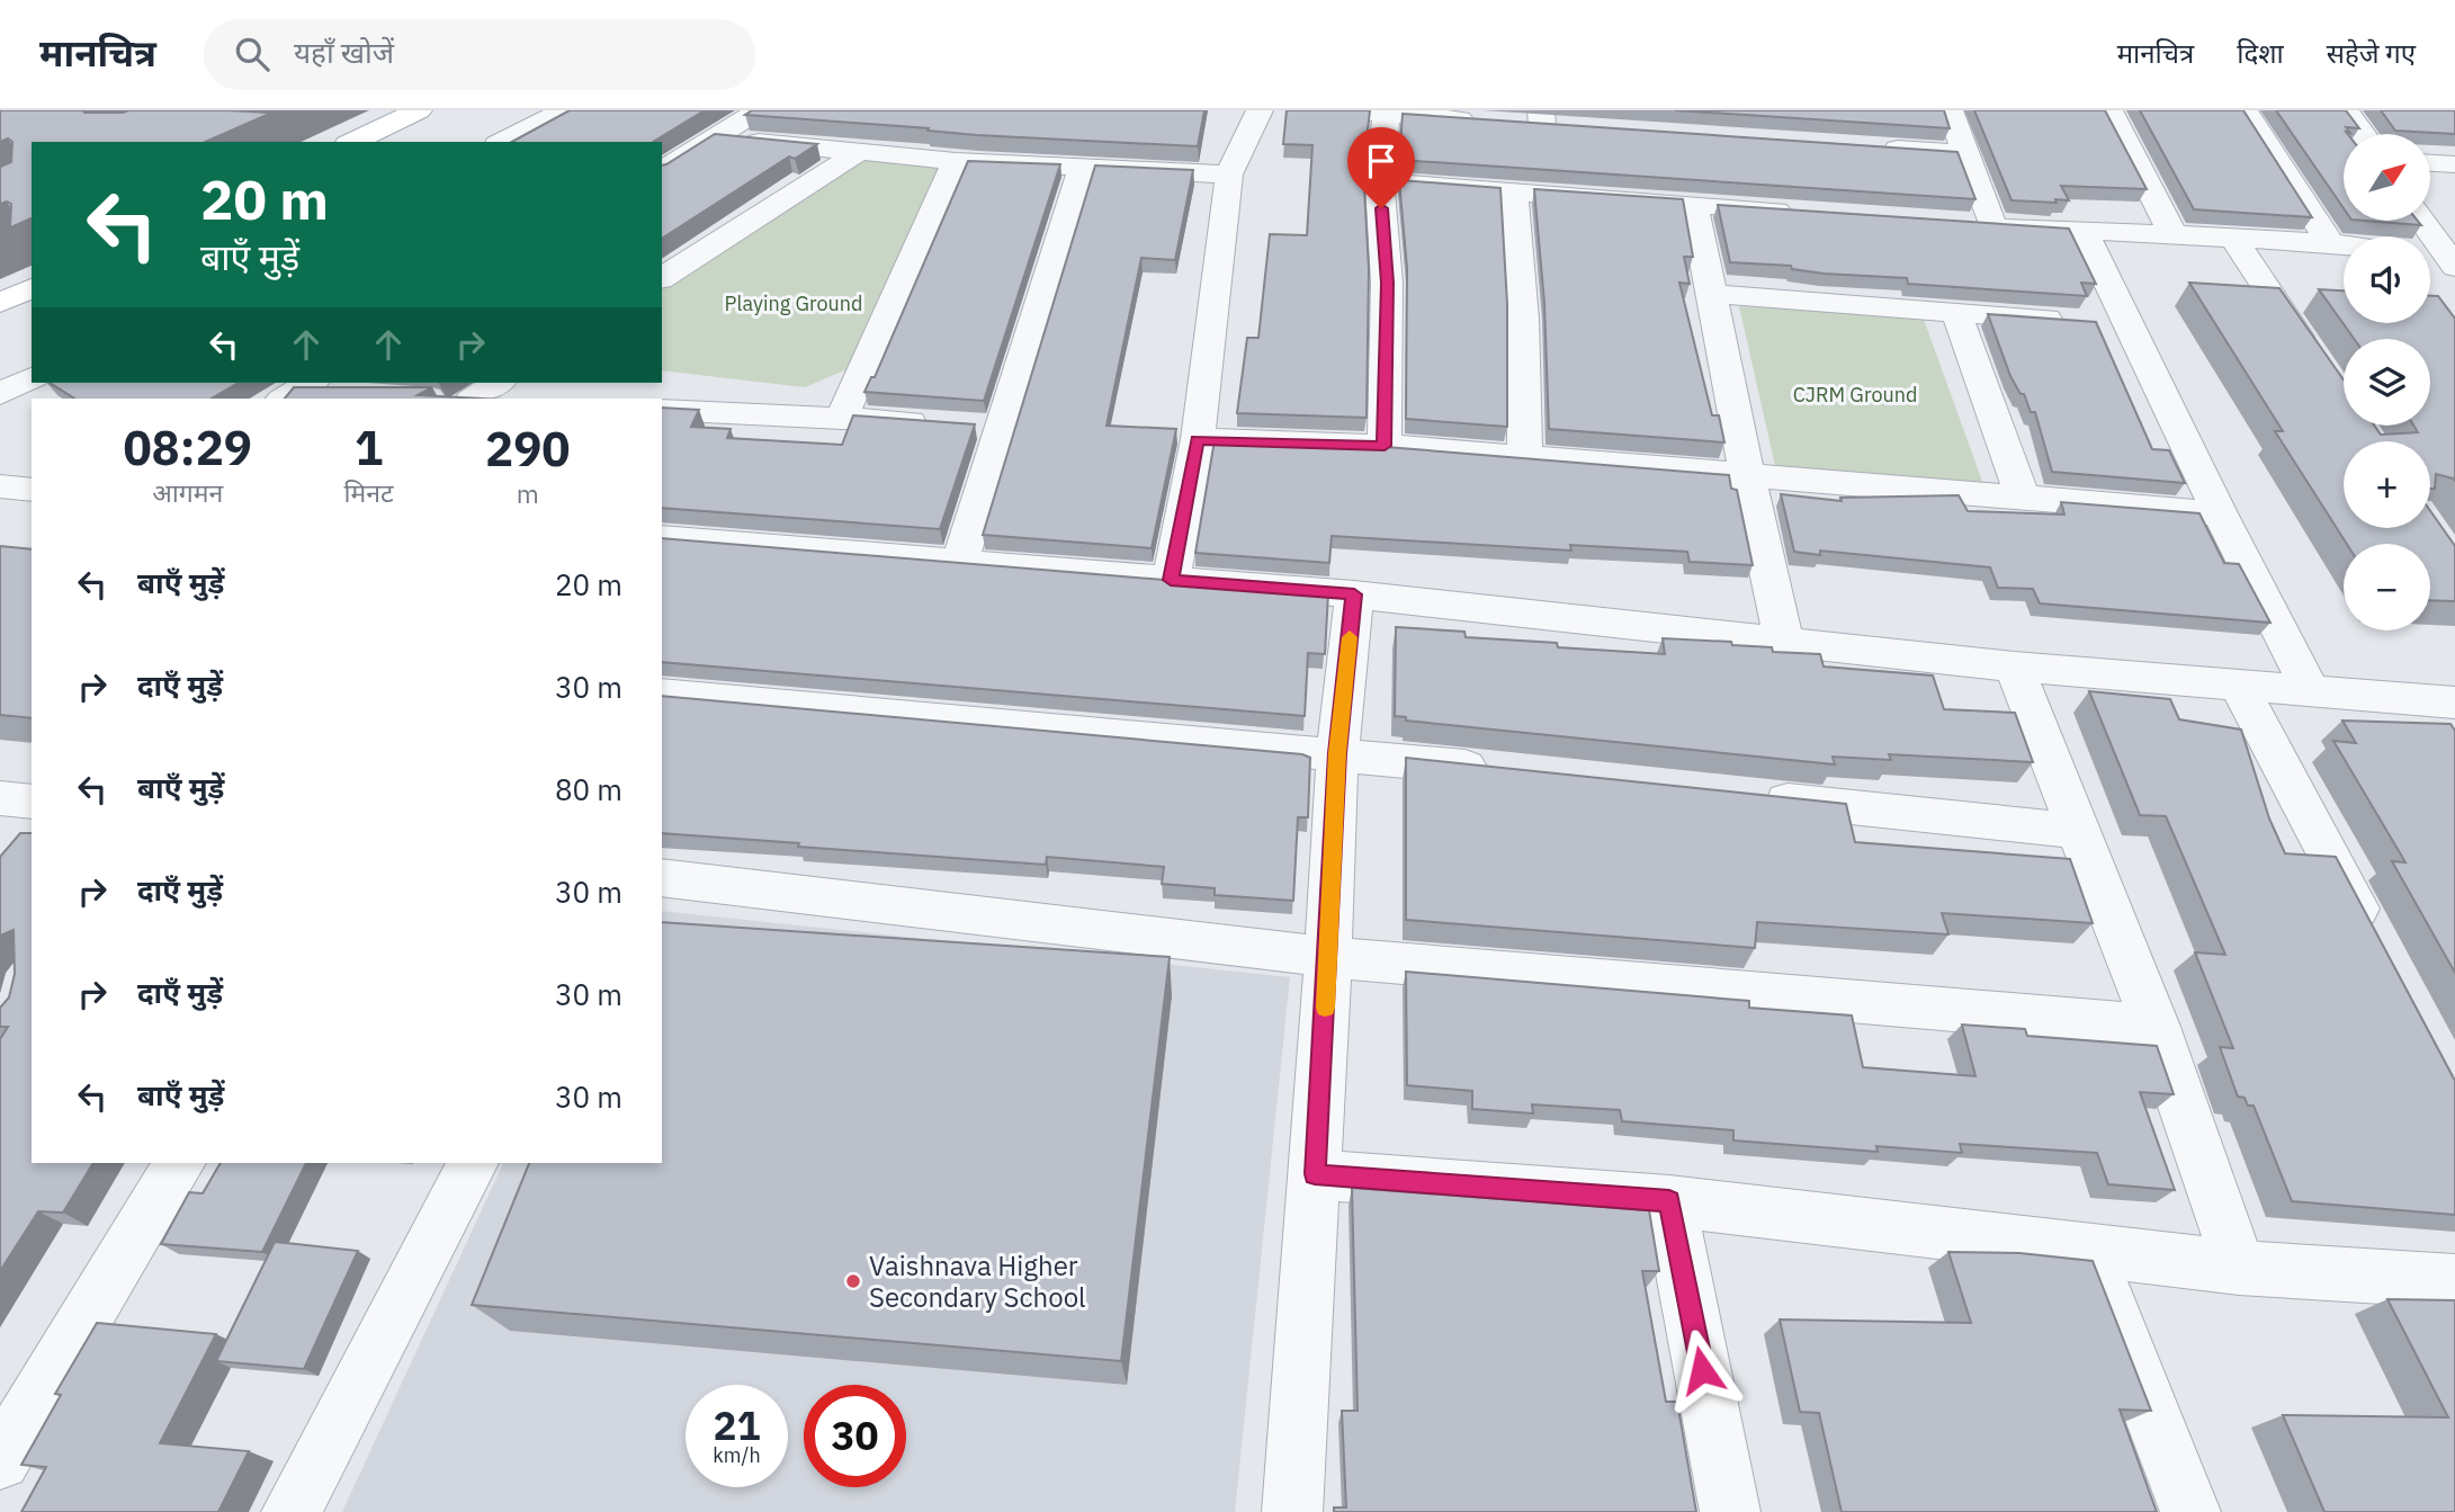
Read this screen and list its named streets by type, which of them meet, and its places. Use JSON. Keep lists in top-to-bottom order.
{
  "parks": ["Playing Ground", "CJRM Ground"],
  "places": ["Vaishnava Higher Secondary School"],
  "north": "top right",
  "page": {
    "header": "मानचित्र",
    "search": "यहाँ खोजें",
    "nav": ["मानचित्र", "दिशा", "सहेजे गए"],
    "map_buttons": ["+", "−"],
    "turn": ["20 m", "बाएँ मुड़ें"],
    "eta": [
      "08:29",
      "आगमन",
      "1",
      "मिनट",
      "290",
      "m"
    ],
    "list": [
      {
        "name": "बाएँ मुड़ें",
        "value": "20 m"
      },
      {
        "name": "दाएँ मुड़ें",
        "value": "30 m"
      },
      {
        "name": "बाएँ मुड़ें",
        "value": "80 m"
      },
      {
        "name": "दाएँ मुड़ें",
        "value": "30 m"
      },
      {
        "name": "दाएँ मुड़ें",
        "value": "30 m"
      },
      {
        "name": "बाएँ मुड़ें",
        "value": "30 m"
      }
    ],
    "speed": "21 km/h",
    "limit": "30"
  }
}
